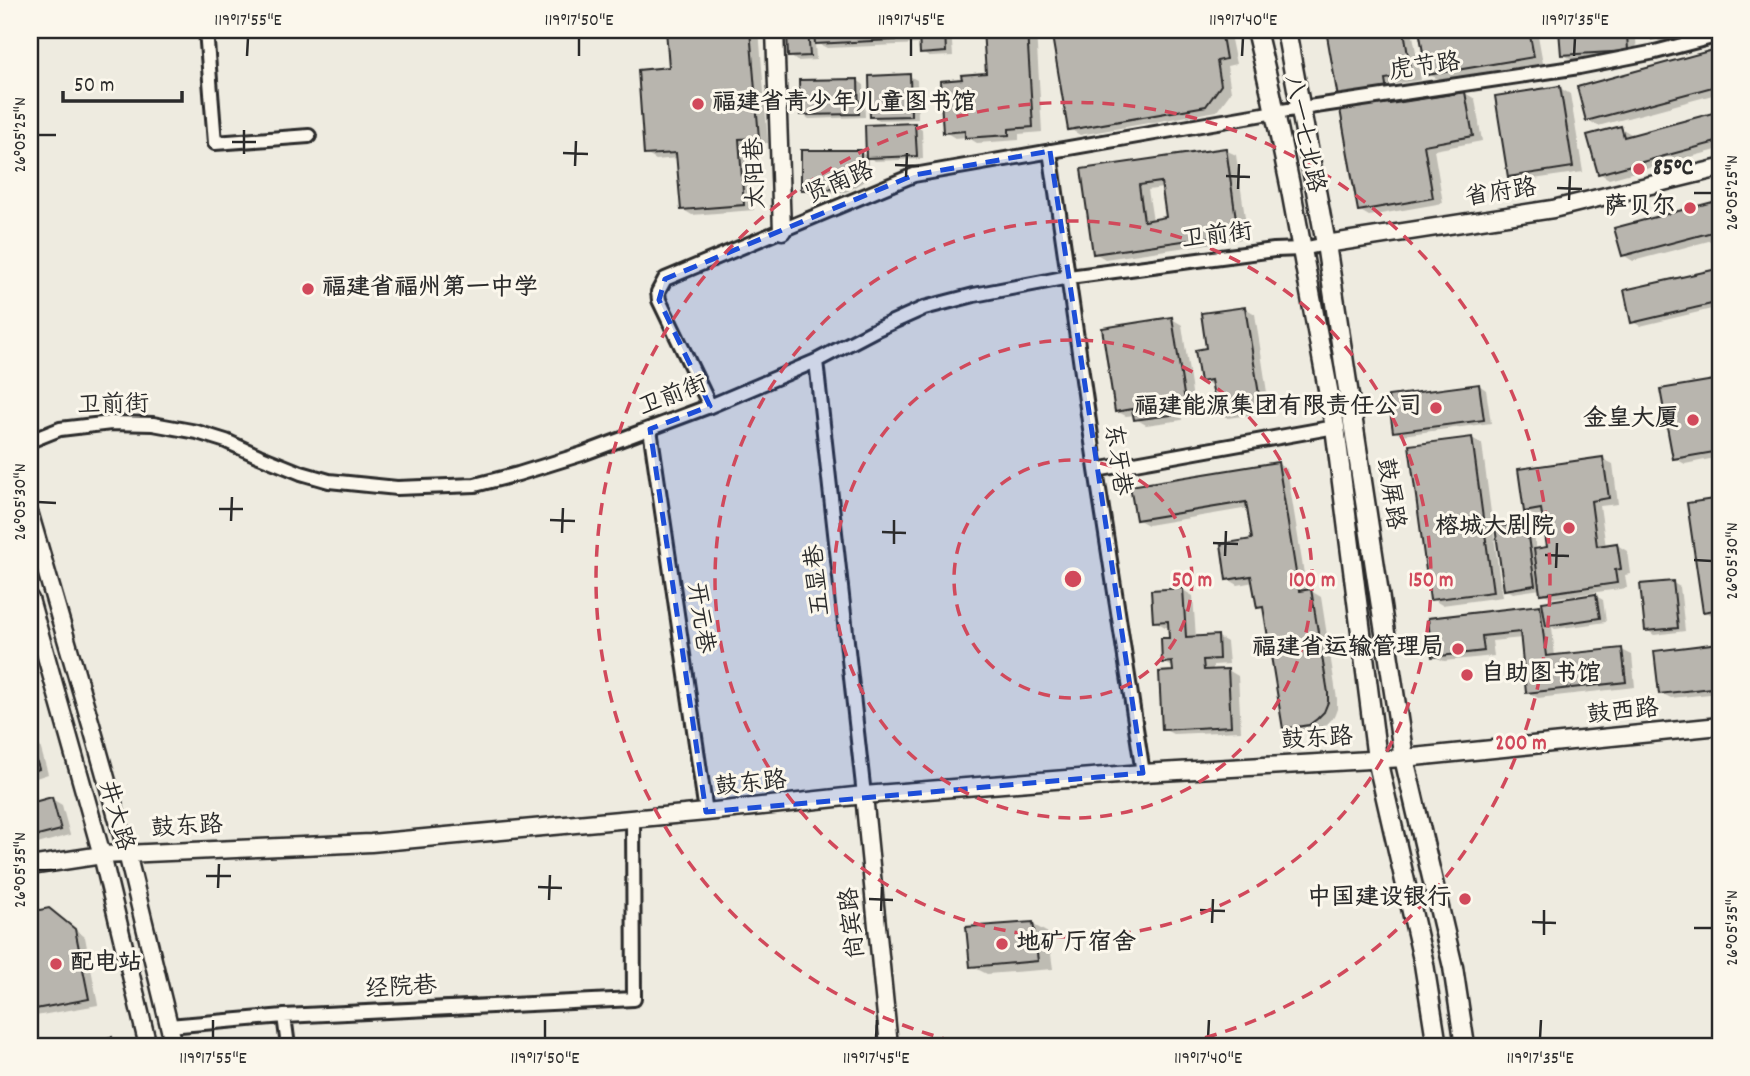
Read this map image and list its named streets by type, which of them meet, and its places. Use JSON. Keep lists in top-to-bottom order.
{
  "streets": {
    "main road": ["八一七北路", "鼓屏路"],
    "street": [
      "虎节路",
      "太阳巷",
      "贤南路",
      "省府路",
      "卫前街",
      "东牙巷",
      "五显巷",
      "开元巷",
      "鼓西路",
      "鼓东路",
      "井大路",
      "尚宾路",
      "经院巷"
    ]
  },
  "crossings": [
    ["虎节路", "贤南路"],
    ["虎节路", "鼓屏路"],
    ["八一七北路", "贤南路"],
    ["八一七北路", "卫前街"],
    ["八一七北路", "鼓屏路"],
    ["太阳巷", "贤南路"],
    ["贤南路", "卫前街"],
    ["贤南路", "东牙巷"],
    ["贤南路", "鼓屏路"],
    ["省府路", "卫前街"],
    ["省府路", "鼓屏路"],
    ["卫前街", "东牙巷"],
    ["卫前街", "鼓屏路"],
    ["卫前街", "五显巷"],
    ["卫前街", "开元巷"],
    ["东牙巷", "鼓东路"],
    ["鼓屏路", "鼓西路"],
    ["鼓屏路", "鼓东路"],
    ["五显巷", "鼓东路"],
    ["五显巷", "尚宾路"],
    ["开元巷", "鼓东路"],
    ["鼓西路", "鼓东路"],
    ["鼓东路", "井大路"],
    ["鼓东路", "尚宾路"],
    ["鼓东路", "经院巷"]
  ],
  "places": [
    "福建省青少年儿童图书馆",
    "85°C",
    "萨贝尔",
    "福建省福州第一中学",
    "福建能源集团有限责任公司",
    "金皇大厦",
    "榕城大剧院",
    "福建省运输管理局",
    "自助图书馆",
    "中国建设银行",
    "地矿厅宿舍",
    "配电站"
  ],
  "scale_bar": "50 m",
  "coordinates": [
    "119°17'55\"E",
    "119°17'50\"E",
    "119°17'45\"E",
    "119°17'40\"E",
    "119°17'35\"E",
    "26°05'25\"N",
    "26°05'30\"N",
    "26°05'35\"N"
  ],
  "rings": [
    "50 m",
    "100 m",
    "150 m",
    "200 m"
  ]
}
